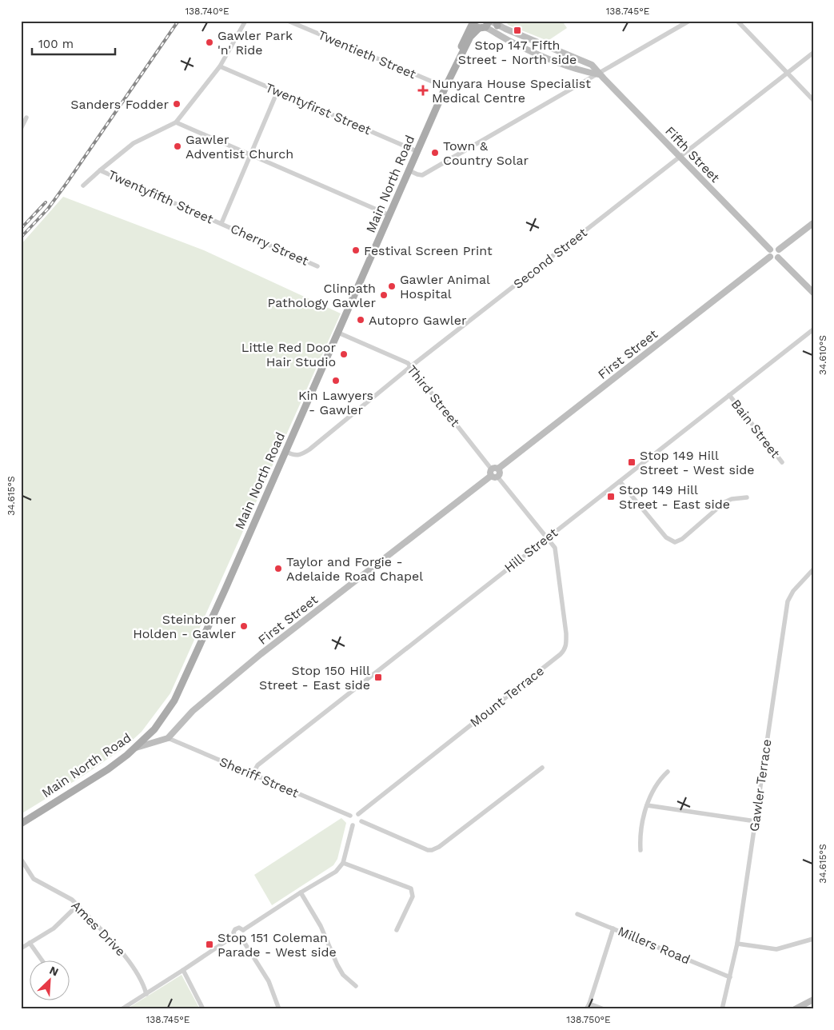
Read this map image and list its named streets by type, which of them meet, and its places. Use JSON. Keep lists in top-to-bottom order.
{
  "streets": {
    "main road": ["Main North Road"],
    "street": [
      "Twentieth Street",
      "Twentyfirst Street",
      "Fifth Street",
      "Twentyfifth Street",
      "Cherry Street",
      "Second Street",
      "First Street",
      "Third Street",
      "Bain Street",
      "Hill Street",
      "Mount Terrace",
      "Sheriff Street",
      "Gawler Terrace",
      "Ames Drive",
      "Millers Road"
    ]
  },
  "crossings": [
    ["Twentieth Street", "Main North Road"],
    ["Twentyfirst Street", "Main North Road"],
    ["Fifth Street", "Second Street"],
    ["Fifth Street", "First Street"],
    ["Main North Road", "Second Street"],
    ["Main North Road", "First Street"],
    ["Main North Road", "Third Street"],
    ["Twentyfifth Street", "Cherry Street"],
    ["Second Street", "Third Street"],
    ["First Street", "Third Street"],
    ["First Street", "Sheriff Street"],
    ["Bain Street", "Hill Street"],
    ["Hill Street", "Mount Terrace"],
    ["Hill Street", "Sheriff Street"],
    ["Mount Terrace", "Sheriff Street"],
    ["Gawler Terrace", "Millers Road"]
  ],
  "places": {
    "transit": [
      "Stop 147 Fifth Street - North side",
      "Stop 149 Hill Street - West side",
      "Stop 149 Hill Street - East side",
      "Stop 150 Hill Street - East side",
      "Stop 151 Coleman Parade - West side"
    ],
    "other": [
      "Gawler Park 'n' Ride",
      "Sanders Fodder",
      "Gawler Adventist Church",
      "Town & Country Solar",
      "Festival Screen Print",
      "Gawler Animal Hospital",
      "Clinpath Pathology Gawler",
      "Autopro Gawler",
      "Little Red Door Hair Studio",
      "Kin Lawyers - Gawler",
      "Taylor and Forgie - Adelaide Road Chapel",
      "Steinborner Holden - Gawler"
    ],
    "health": ["Nunyara House Specialist Medical Centre"]
  },
  "scale_bar": "100 m",
  "north": "top right",
  "coordinates": [
    "138.740°E",
    "138.745°E",
    "34.610°S",
    "34.615°S",
    "138.750°E"
  ]
}
